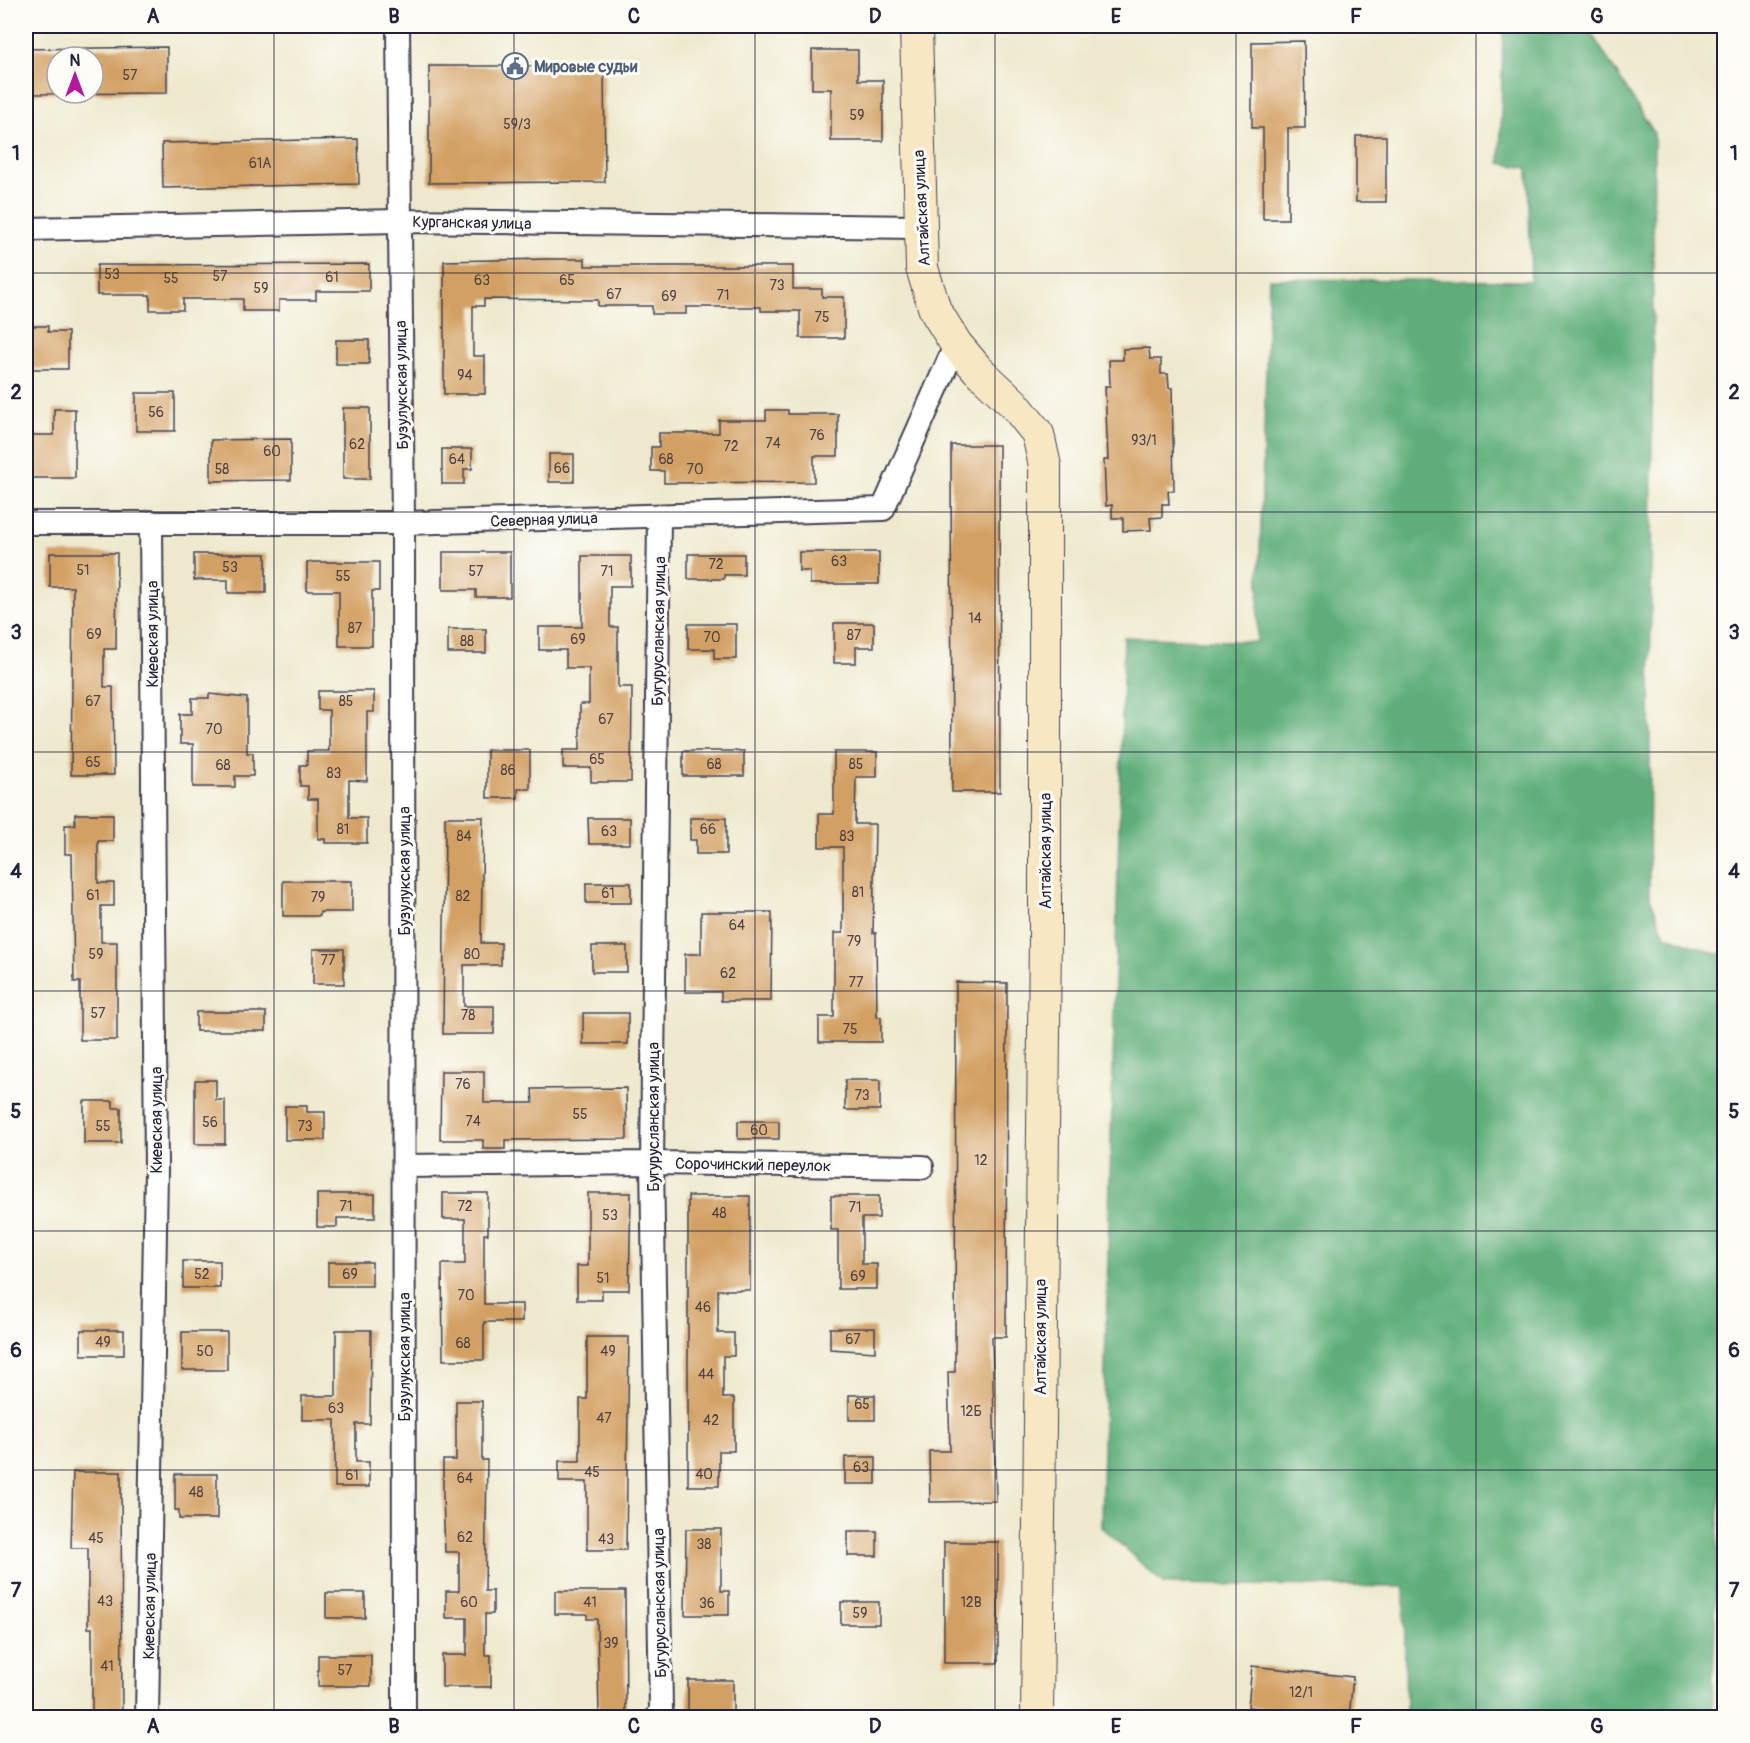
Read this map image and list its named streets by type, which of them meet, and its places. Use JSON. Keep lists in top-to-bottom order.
{
  "streets": {
    "street": [
      "Алтайская улица",
      "Курганская улица",
      "Бузулукская улица",
      "Северная улица",
      "Бугурусланская улица",
      "Киевская улица",
      "Сорочинский переулок"
    ]
  },
  "crossings": [
    ["Алтайская улица", "Курганская улица"],
    ["Алтайская улица", "Северная улица"],
    ["Курганская улица", "Бузулукская улица"],
    ["Бузулукская улица", "Северная улица"],
    ["Бузулукская улица", "Сорочинский переулок"],
    ["Северная улица", "Бугурусланская улица"],
    ["Северная улица", "Киевская улица"],
    ["Бугурусланская улица", "Сорочинский переулок"]
  ],
  "places": {
    "public building": ["Мировые судьи"]
  },
  "house_numbers": [
    "57",
    "59",
    "59/3",
    "61А",
    "53",
    "57",
    "61",
    "55",
    "63",
    "65",
    "73",
    "59",
    "67",
    "71",
    "69",
    "75",
    "94",
    "56",
    "76",
    "93/1",
    "74",
    "62",
    "72",
    "60",
    "64",
    "68",
    "66",
    "58",
    "70",
    "63",
    "72",
    "53",
    "51",
    "57",
    "71",
    "55",
    "14",
    "87",
    "69",
    "87",
    "70",
    "69",
    "88",
    "67",
    "85",
    "67",
    "70",
    "65",
    "65",
    "68",
    "85",
    "68",
    "86",
    "83",
    "81",
    "66",
    "63",
    "84",
    "83",
    "81",
    "61",
    "61",
    "82",
    "79",
    "64",
    "79",
    "59",
    "80",
    "77",
    "62",
    "77",
    "57",
    "78",
    "75",
    "76",
    "73",
    "55",
    "74",
    "56",
    "55",
    "73",
    "60",
    "12",
    "71",
    "72",
    "71",
    "48",
    "53",
    "52",
    "69",
    "69",
    "51",
    "70",
    "46",
    "67",
    "49",
    "68",
    "50",
    "49",
    "44",
    "65",
    "63",
    "12Б",
    "47",
    "42",
    "63",
    "45",
    "40",
    "61",
    "64",
    "48",
    "62",
    "45",
    "43",
    "38",
    "43",
    "60",
    "41",
    "12В",
    "36",
    "59",
    "39",
    "41",
    "57",
    "12/1"
  ],
  "north": "top",
  "grid": {
    "columns": [
      "A",
      "B",
      "C",
      "D",
      "E",
      "F",
      "G"
    ],
    "rows": [
      "1",
      "2",
      "3",
      "4",
      "5",
      "6",
      "7"
    ]
  }
}
